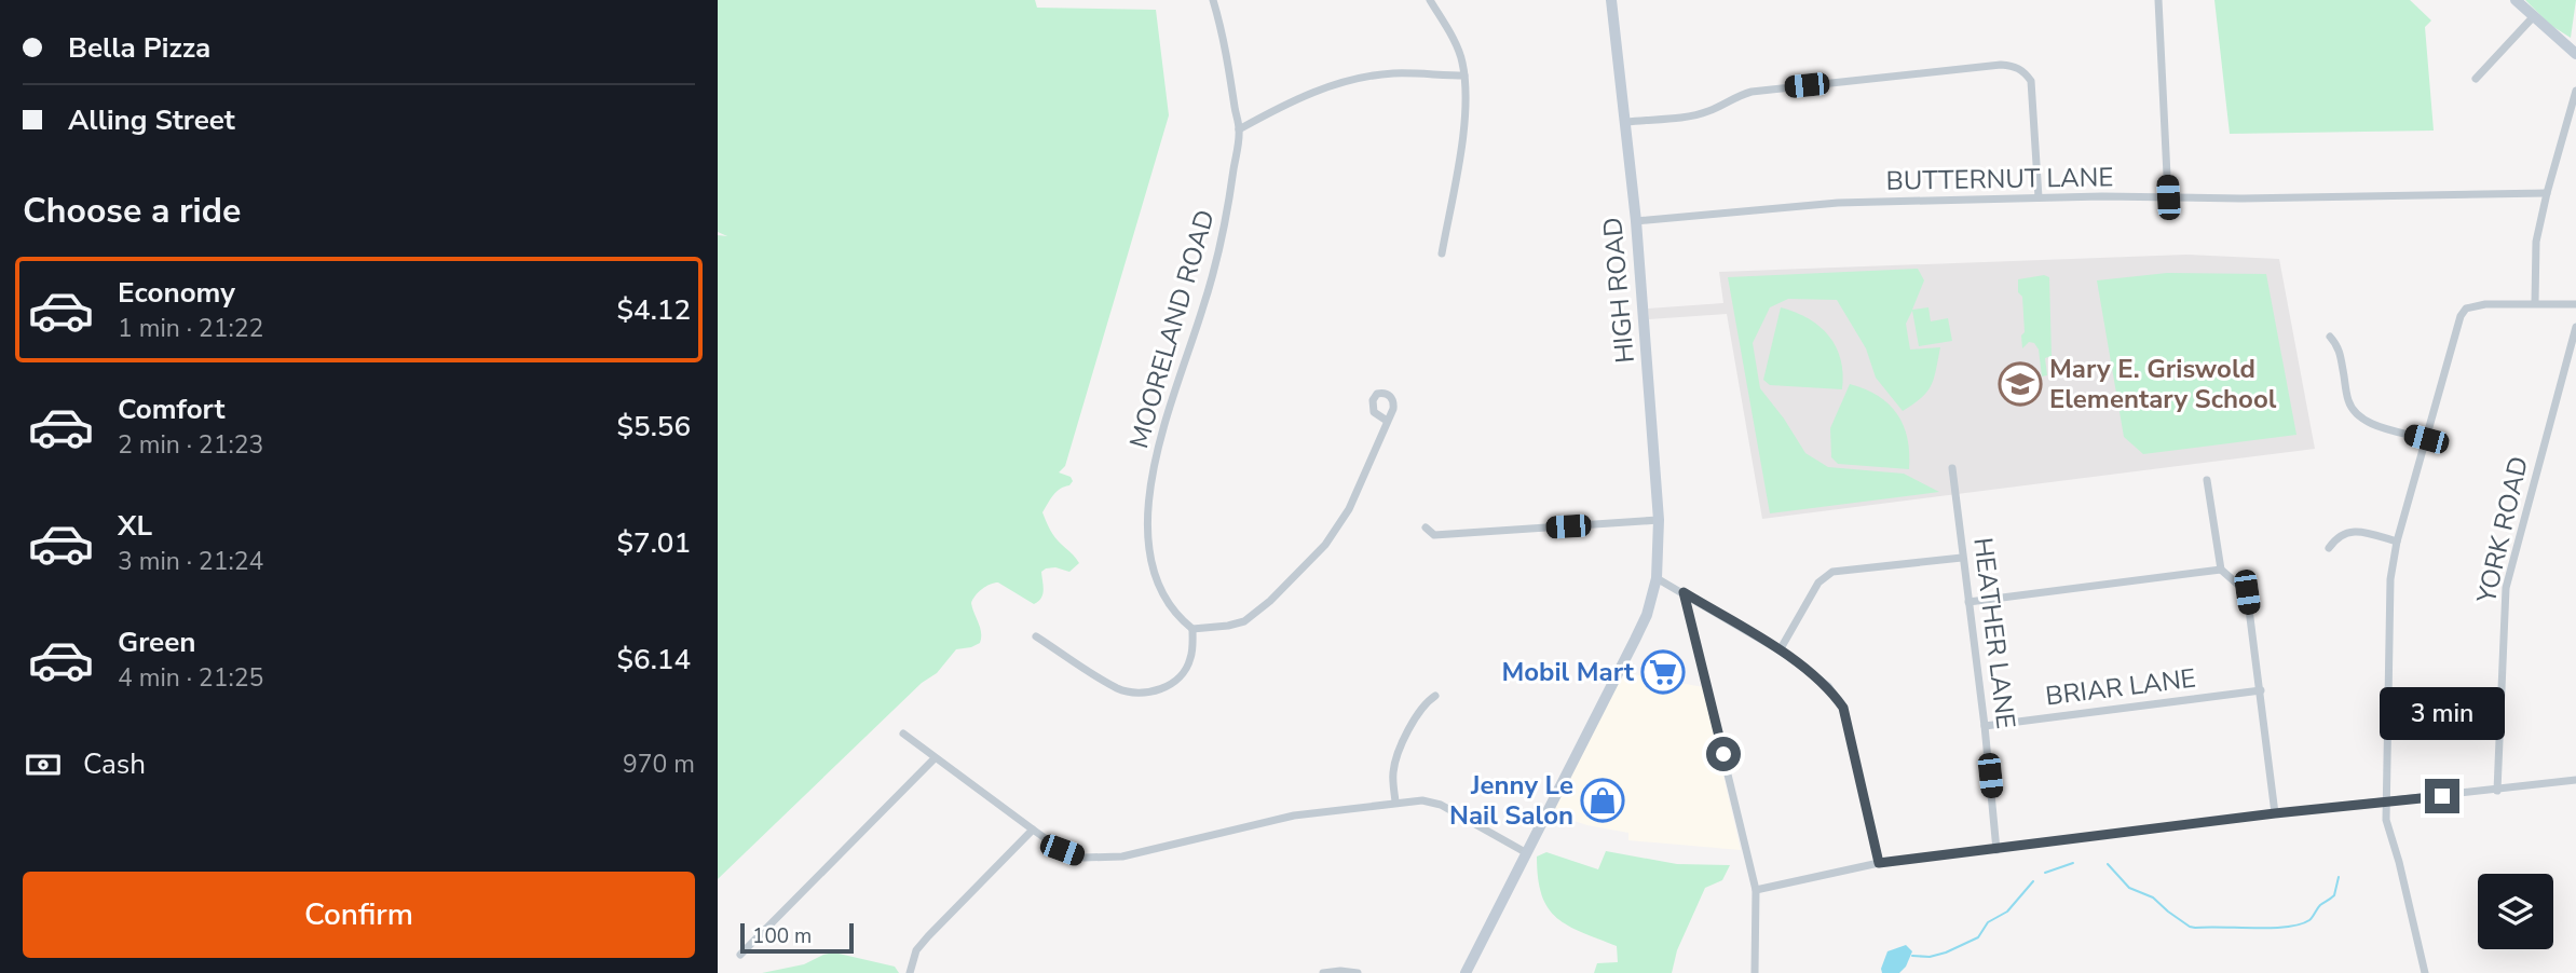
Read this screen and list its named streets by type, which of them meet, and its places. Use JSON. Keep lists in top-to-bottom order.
{
  "streets": {
    "main road": ["HIGH ROAD"],
    "street": [
      "BUTTERNUT LANE",
      "MOORELAND ROAD",
      "YORK ROAD",
      "HEATHER LANE",
      "BRIAR LANE"
    ]
  },
  "crossings": [
    ["BUTTERNUT LANE", "HIGH ROAD"],
    ["HEATHER LANE", "BRIAR LANE"]
  ],
  "places": {
    "school or university": ["Mary E. Griswold Elementary School"],
    "supermarket": ["Mobil Mart"],
    "shop": ["Jenny Le Nail Salon"]
  },
  "scale_bar": "100 m",
  "page": {
    "banner": ["Bella Pizza", "Alling Street"],
    "heading": "Choose a ride",
    "list": [
      {
        "name": "Economy",
        "note": "1 min · 21:22",
        "value": "$4.12"
      },
      {
        "name": "Comfort",
        "note": "2 min · 21:23",
        "value": "$5.56"
      },
      {
        "name": "XL",
        "note": "3 min · 21:24",
        "value": "$7.01"
      },
      {
        "name": "Green",
        "note": "4 min · 21:25",
        "value": "$6.14"
      }
    ],
    "bubble": "3 min",
    "pay": ["Cash", "970 m"],
    "buttons": "Confirm",
    "scale": "100 m"
  }
}
